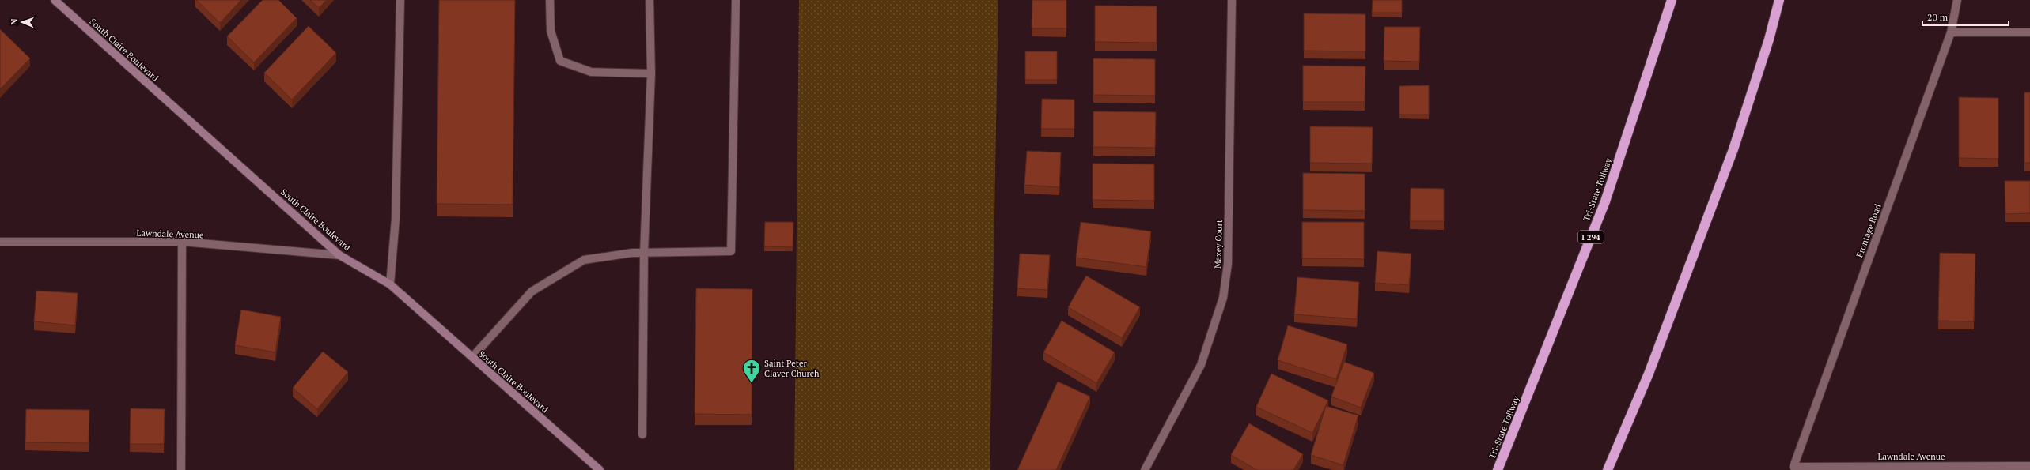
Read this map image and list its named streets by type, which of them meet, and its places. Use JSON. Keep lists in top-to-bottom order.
{
  "streets": {
    "highway": ["Tri-State Tollway", "I 294"],
    "street": [
      "South Claire Boulevard",
      "Frontage Road",
      "Lawndale Avenue",
      "Maxey Court"
    ]
  },
  "crossings": [
    ["South Claire Boulevard", "Lawndale Avenue"],
    ["Frontage Road", "Lawndale Avenue"]
  ],
  "places": {
    "church": ["Saint Peter Claver Church"]
  },
  "scale_bar": "20 m",
  "north": "left"
}
